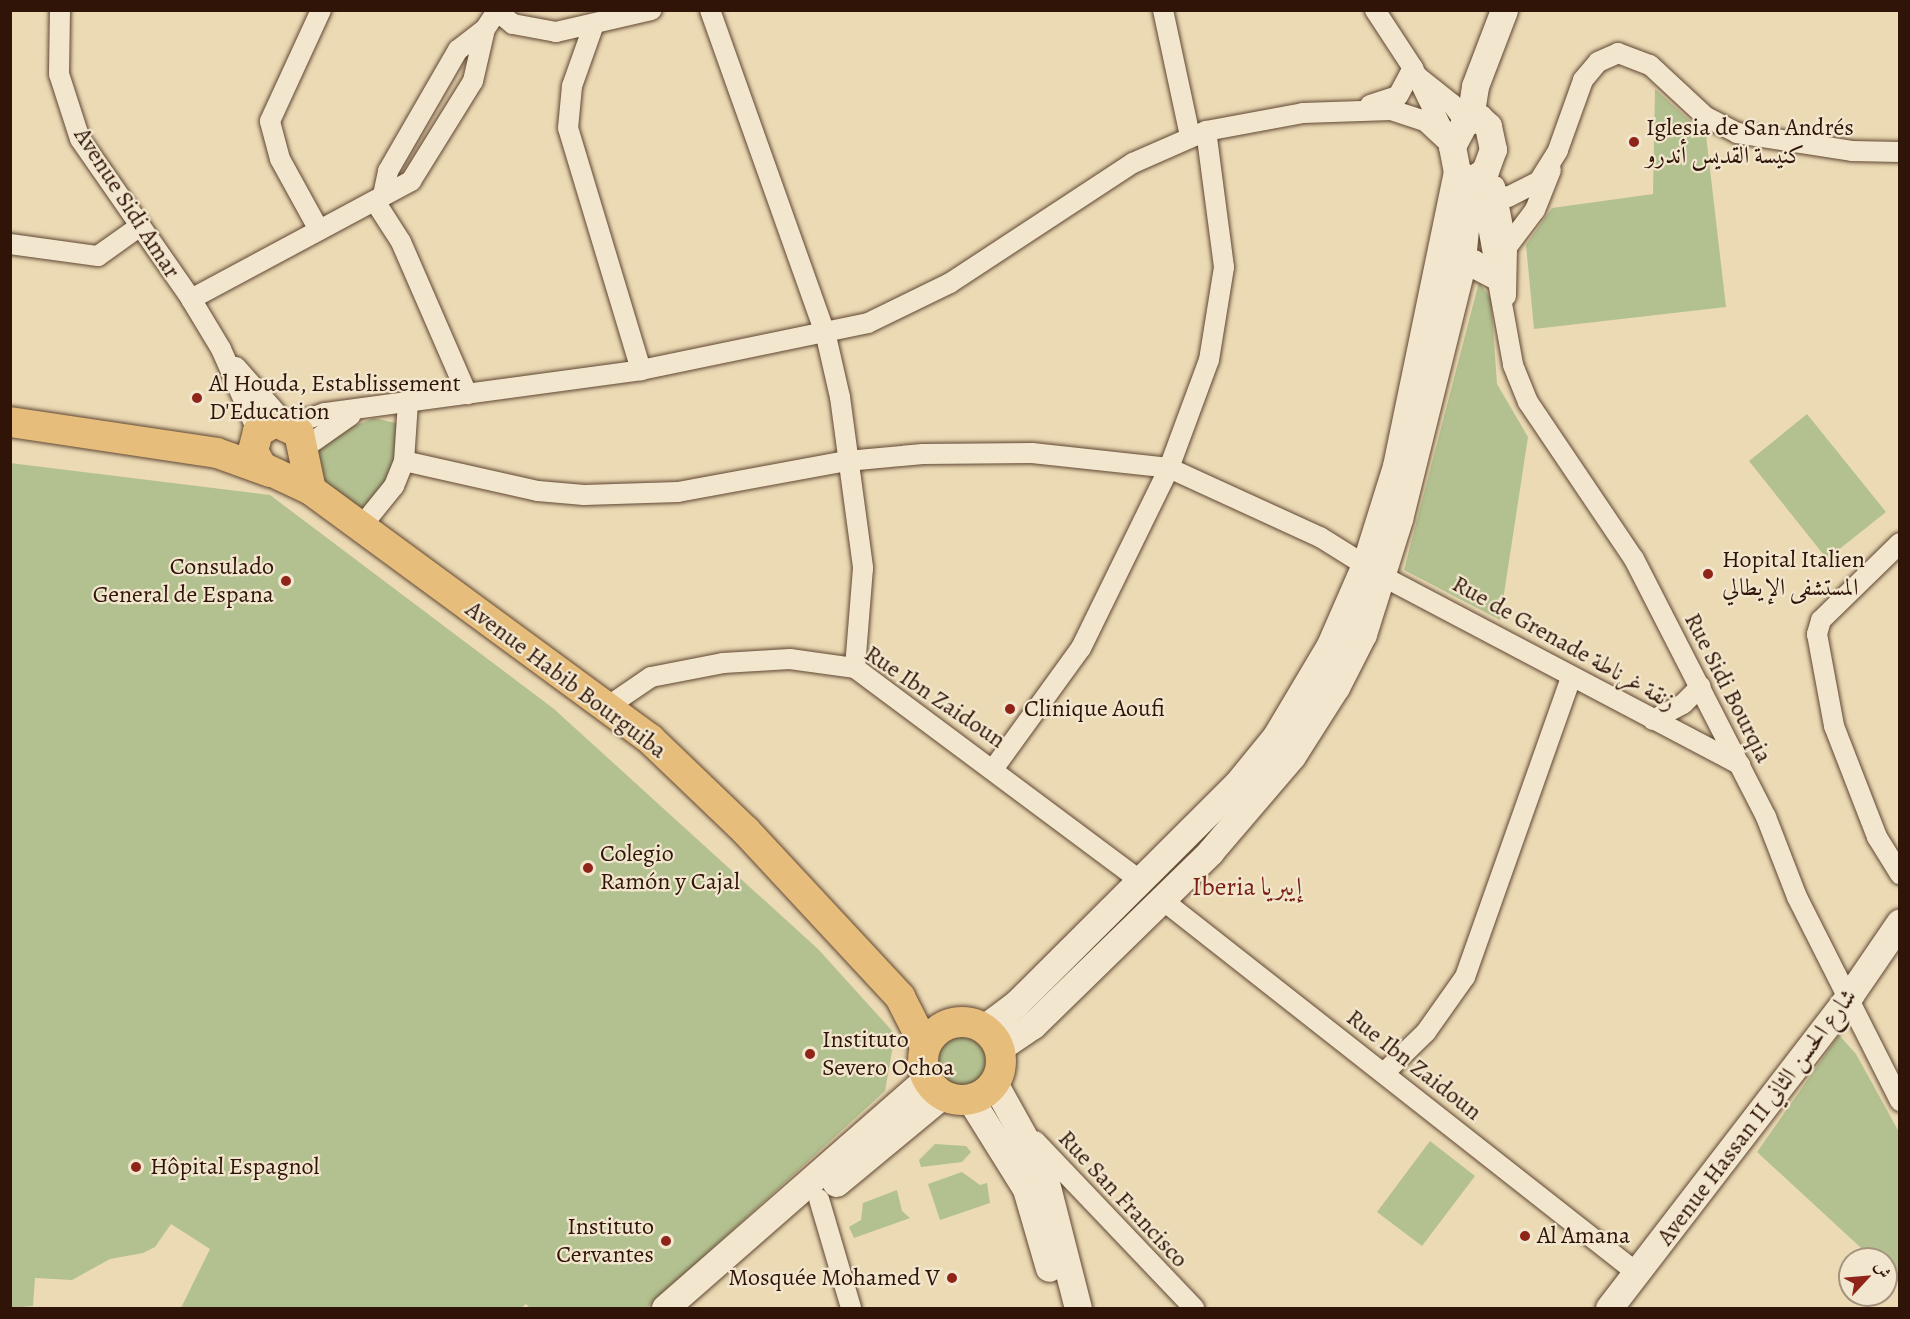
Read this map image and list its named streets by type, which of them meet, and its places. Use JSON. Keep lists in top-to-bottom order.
{
  "streets": {
    "main road": ["Avenue Habib Bourguiba", "Avenue Hassan II شارع الحسن الثاني"],
    "street": [
      "Avenue Sidi Amar",
      "Rue de Grenade زنقة غرناطة",
      "Rue Sidi Bourqia",
      "Rue Ibn Zaidoun",
      "Rue San Francisco"
    ]
  },
  "crossings": [
    ["Avenue Sidi Amar", "Avenue Habib Bourguiba"],
    ["Rue de Grenade زنقة غرناطة", "Rue Sidi Bourqia"],
    ["Avenue Habib Bourguiba", "Rue Ibn Zaidoun"],
    ["Rue Sidi Bourqia", "Avenue Hassan II شارع الحسن الثاني"],
    ["Rue Ibn Zaidoun", "Avenue Hassan II شارع الحسن الثاني"]
  ],
  "districts": ["Iberia إيبريا"],
  "places": [
    "Iglesia de San Andrés كنيسة القديس أندرو",
    "Al Houda, Establissement D'Education",
    "Hopital Italien المستشفى الإيطالي",
    "Consulado General de Espana",
    "Clinique Aoufi",
    "Colegio Ramón y Cajal",
    "Instituto Severo Ochoa",
    "Hôpital Espagnol",
    "Al Amana",
    "Instituto Cervantes",
    "Mosquée Mohamed V"
  ],
  "north": "top right"
}
